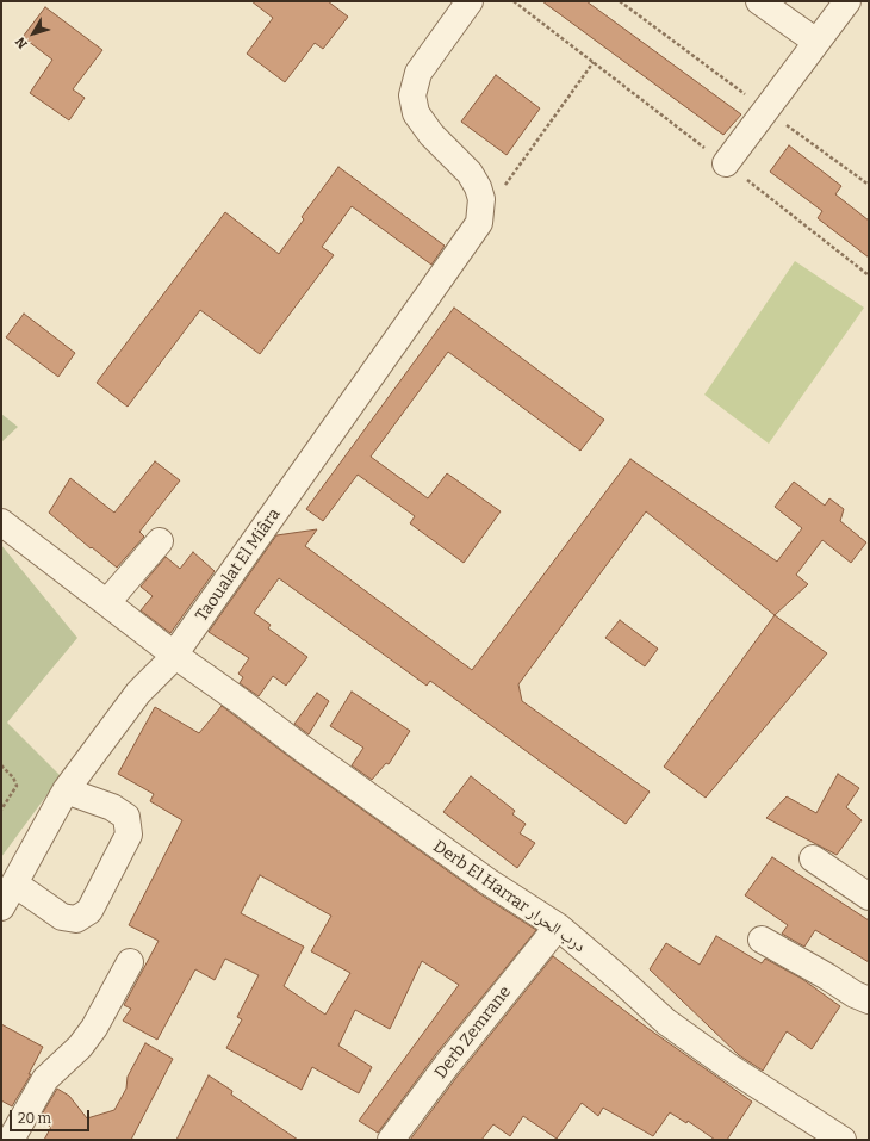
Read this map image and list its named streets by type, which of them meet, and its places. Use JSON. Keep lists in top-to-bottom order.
{
  "streets": {
    "street": ["Taoualat El Miâra", "Derb El Harrar درب الحرار", "Derb Zemrane"]
  },
  "crossings": [
    ["Taoualat El Miâra", "Derb El Harrar درب الحرار"],
    ["Derb El Harrar درب الحرار", "Derb Zemrane"]
  ],
  "scale_bar": "20 m",
  "north": "bottom left"
}
